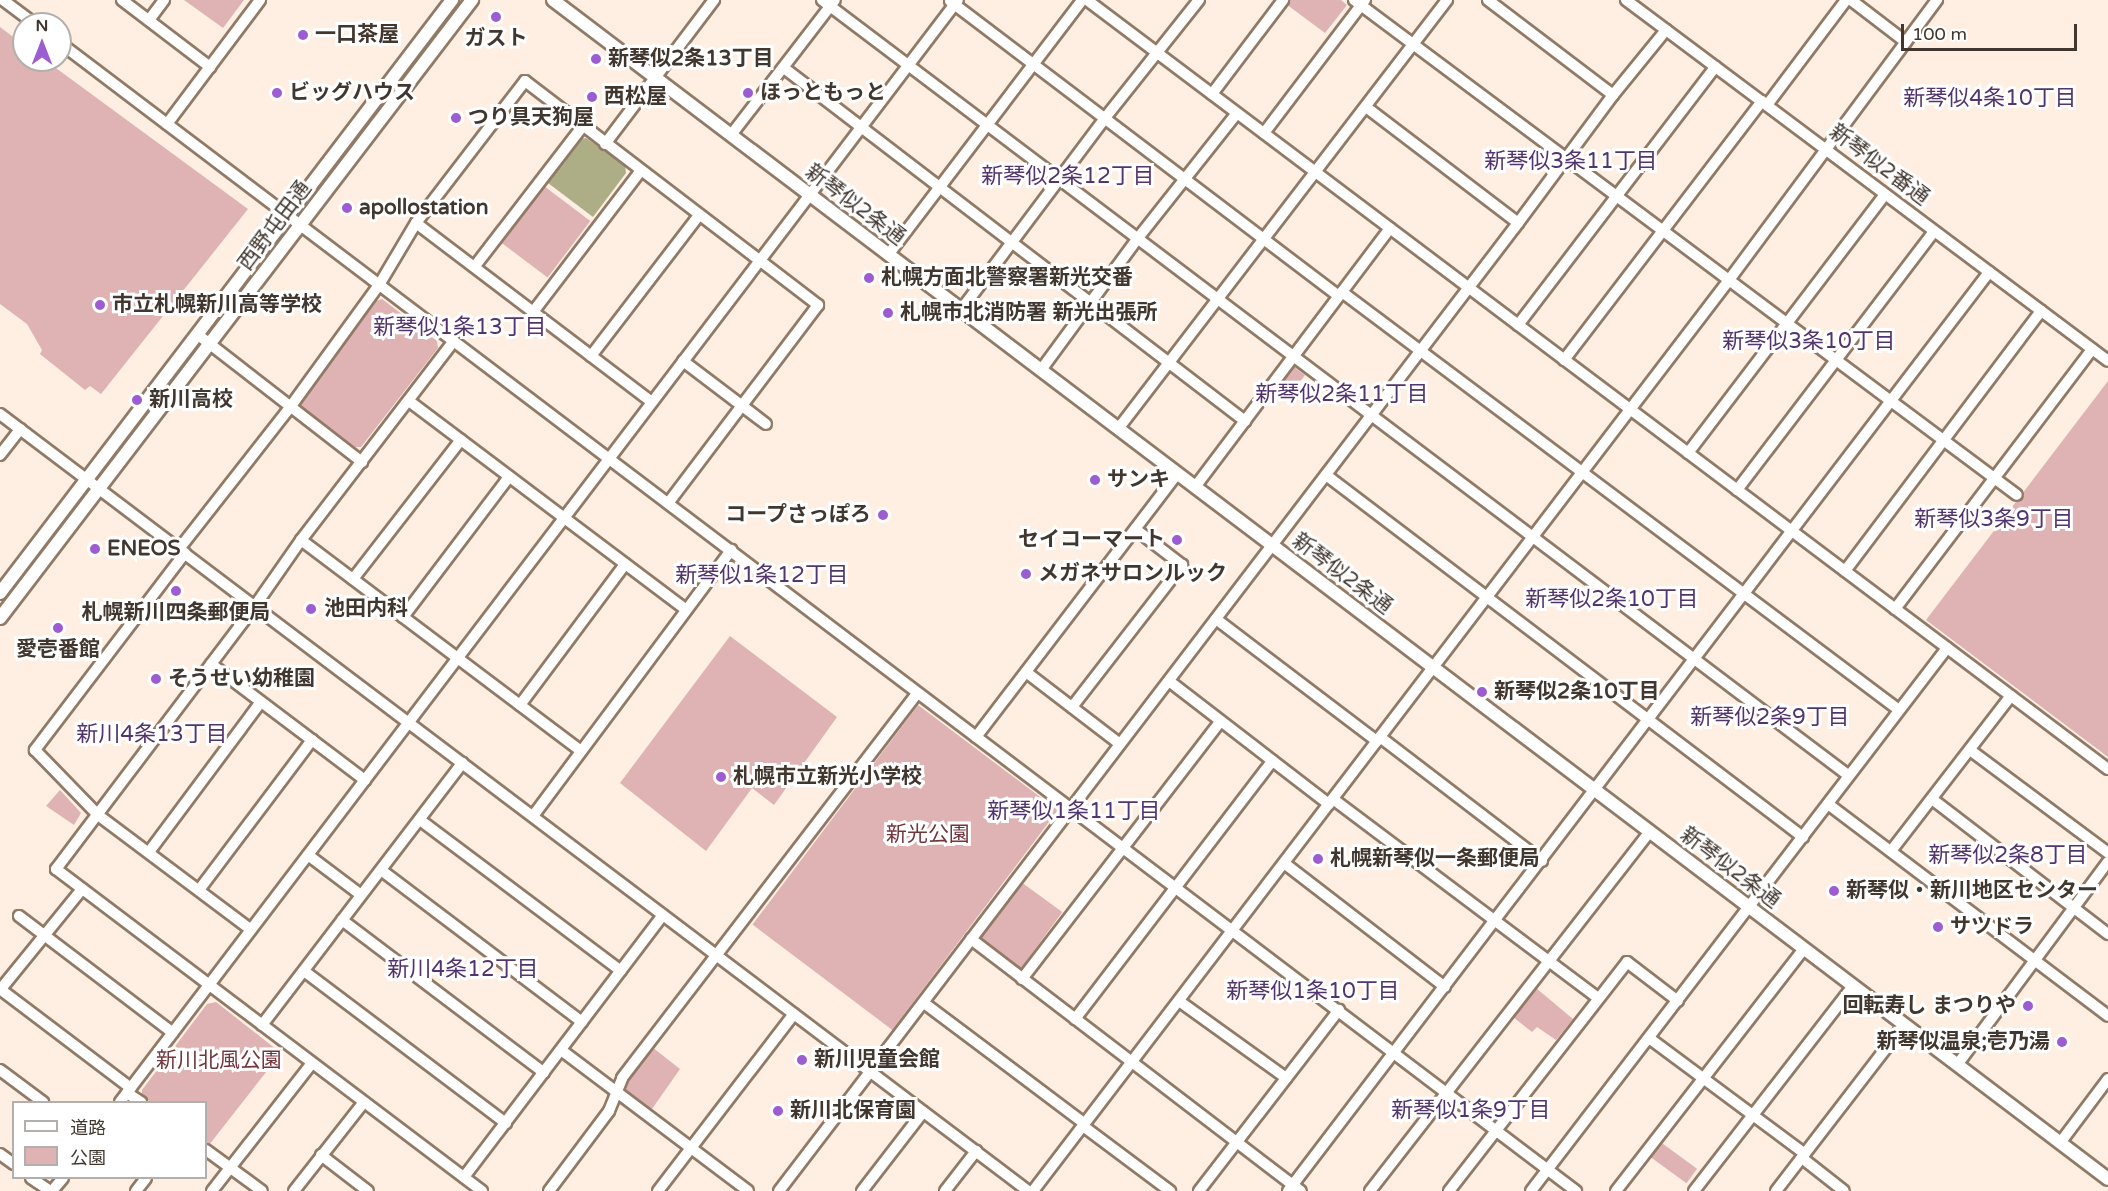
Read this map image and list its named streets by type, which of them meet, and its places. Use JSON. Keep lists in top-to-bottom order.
{
  "streets": {
    "street": ["新琴似2番通", "新琴似2条通", "西野屯田通"]
  },
  "districts": [
    "新琴似4条10丁目",
    "新琴似3条11丁目",
    "新琴似2条12丁目",
    "新琴似1条13丁目",
    "新琴似3条10丁目",
    "新琴似2条11丁目",
    "新琴似3条9丁目",
    "新琴似1条12丁目",
    "新琴似2条10丁目",
    "新琴似2条9丁目",
    "新川4条13丁目",
    "新琴似1条11丁目",
    "新琴似2条8丁目",
    "新川4条12丁目",
    "新琴似1条10丁目",
    "新琴似1条9丁目"
  ],
  "parks": ["新光公園", "新川北風公園"],
  "places": [
    "ガスト",
    "一口茶屋",
    "新琴似2条13丁目",
    "ビッグハウス",
    "ほっともっと",
    "西松屋",
    "つり具天狗屋",
    "apollostation",
    "札幌方面北警察署新光交番",
    "市立札幌新川高等学校",
    "札幌市北消防署 新光出張所",
    "新川高校",
    "サンキ",
    "コープさっぽろ",
    "セイコーマート",
    "ENEOS",
    "メガネサロンルック",
    "札幌新川四条郵便局",
    "池田内科",
    "愛壱番館",
    "そうせい幼稚園",
    "新琴似2条10丁目",
    "札幌市立新光小学校",
    "札幌新琴似一条郵便局",
    "新琴似・新川地区センター",
    "サツドラ",
    "回転寿し まつりや",
    "新琴似温泉;壱乃湯",
    "新川児童会館",
    "新川北保育園"
  ],
  "legend": ["道路", "公園"],
  "scale_bar": "100 m",
  "north": "top"
}
